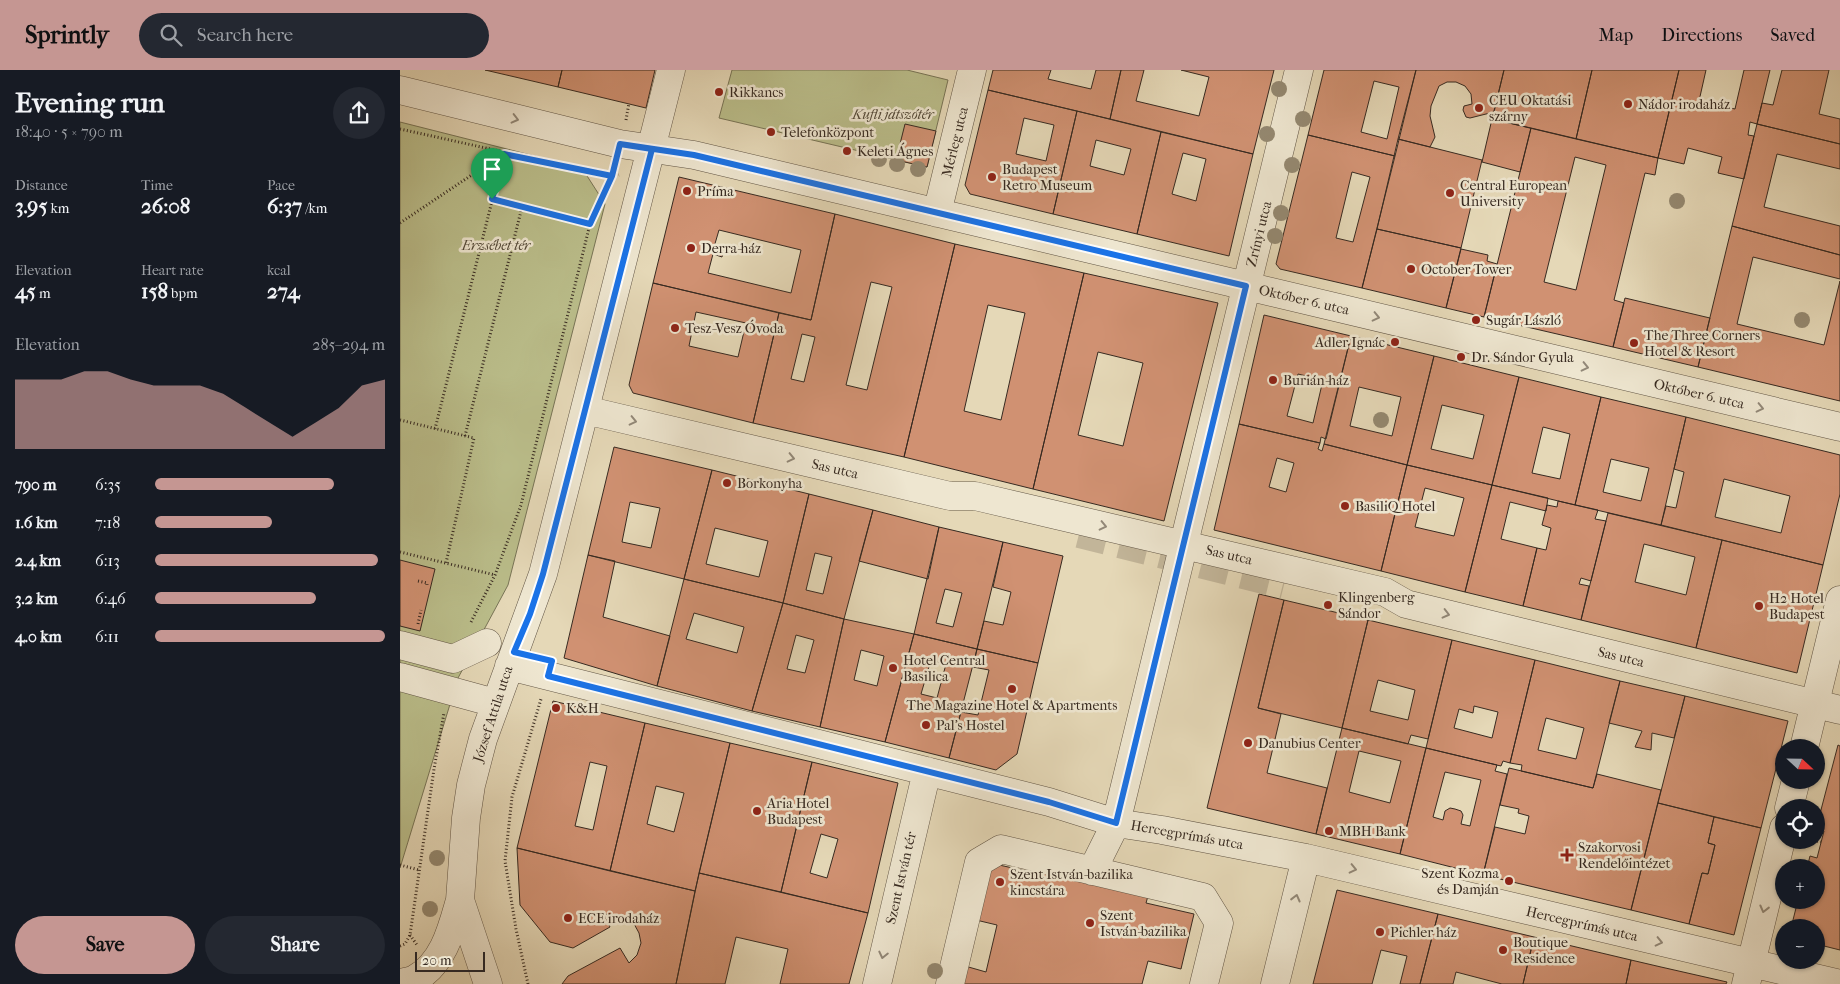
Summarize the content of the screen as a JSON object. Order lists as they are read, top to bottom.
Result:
{
  "streets": {
    "street": [
      "Mérleg utca",
      "Zrínyi utca",
      "Október 6. utca",
      "Sas utca",
      "József Attila utca",
      "Hercegprímás utca",
      "Szent István tér"
    ]
  },
  "crossings": [
    ["Mérleg utca", "Október 6. utca"],
    ["Zrínyi utca", "Október 6. utca"],
    ["Zrínyi utca", "Sas utca"],
    ["Október 6. utca", "József Attila utca"],
    ["Sas utca", "József Attila utca"],
    ["József Attila utca", "Hercegprímás utca"],
    ["Hercegprímás utca", "Szent István tér"]
  ],
  "one_way": ["Október 6. utca", "Sas utca", "Szent István tér"],
  "parks": ["Kufli játszótér", "Erzsébet tér"],
  "places": {
    "other": [
      "Rikkancs",
      "Nádor irodaház",
      "CEU Oktatási szárny",
      "Telefonközpont",
      "Keleti Ágnes",
      "Budapest Retro Museum",
      "Príma",
      "Central European University",
      "Derra-ház",
      "October Tower",
      "Sugár László",
      "Tesz-Vesz Óvoda",
      "Adler Ignác",
      "The Three Corners Hotel & Resort",
      "Dr. Sándor Gyula",
      "Burián-ház",
      "Borkonyha",
      "BasiliQ Hotel",
      "Klingenberg Sándor",
      "H2 Hotel Budapest",
      "Hotel Central Basilica",
      "The Magazine Hotel & Apartments",
      "K&H",
      "Pal's Hostel",
      "Danubius Center",
      "Aria Hotel Budapest",
      "MBH Bank",
      "Szent Kozma és Damján",
      "Szent István-bazilika kincstára",
      "ECE irodaház",
      "Szent István-bazilika",
      "Pichler ház",
      "Boutique Residence"
    ],
    "health": ["Szakorvosi Rendelőintézet"]
  },
  "scale_bar": "20 m",
  "north": "right",
  "page": {
    "header": "Sprintly",
    "search": "Search here",
    "nav": ["Map", "Directions", "Saved"],
    "heading": ["Evening run", "18:40 · 5 × 790 m"],
    "stats": [
      ["Distance", "3.95 km"],
      ["Time", "26:08"],
      ["Pace", "6:37 /km"],
      ["Elevation", "45 m"],
      ["Heart rate", "158 bpm"],
      ["kcal", "274"]
    ],
    "chart": ["Elevation", "285–294 m"],
    "list": [
      {
        "name": "790 m",
        "note": "6:35"
      },
      {
        "name": "1.6 km",
        "note": "7:18"
      },
      {
        "name": "2.4 km",
        "note": "6:13"
      },
      {
        "name": "3.2 km",
        "note": "6:46"
      },
      {
        "name": "4.0 km",
        "note": "6:11"
      }
    ],
    "map_buttons": ["+", "−"],
    "buttons": ["Save", "Share"],
    "scale": "20 m"
  }
}
